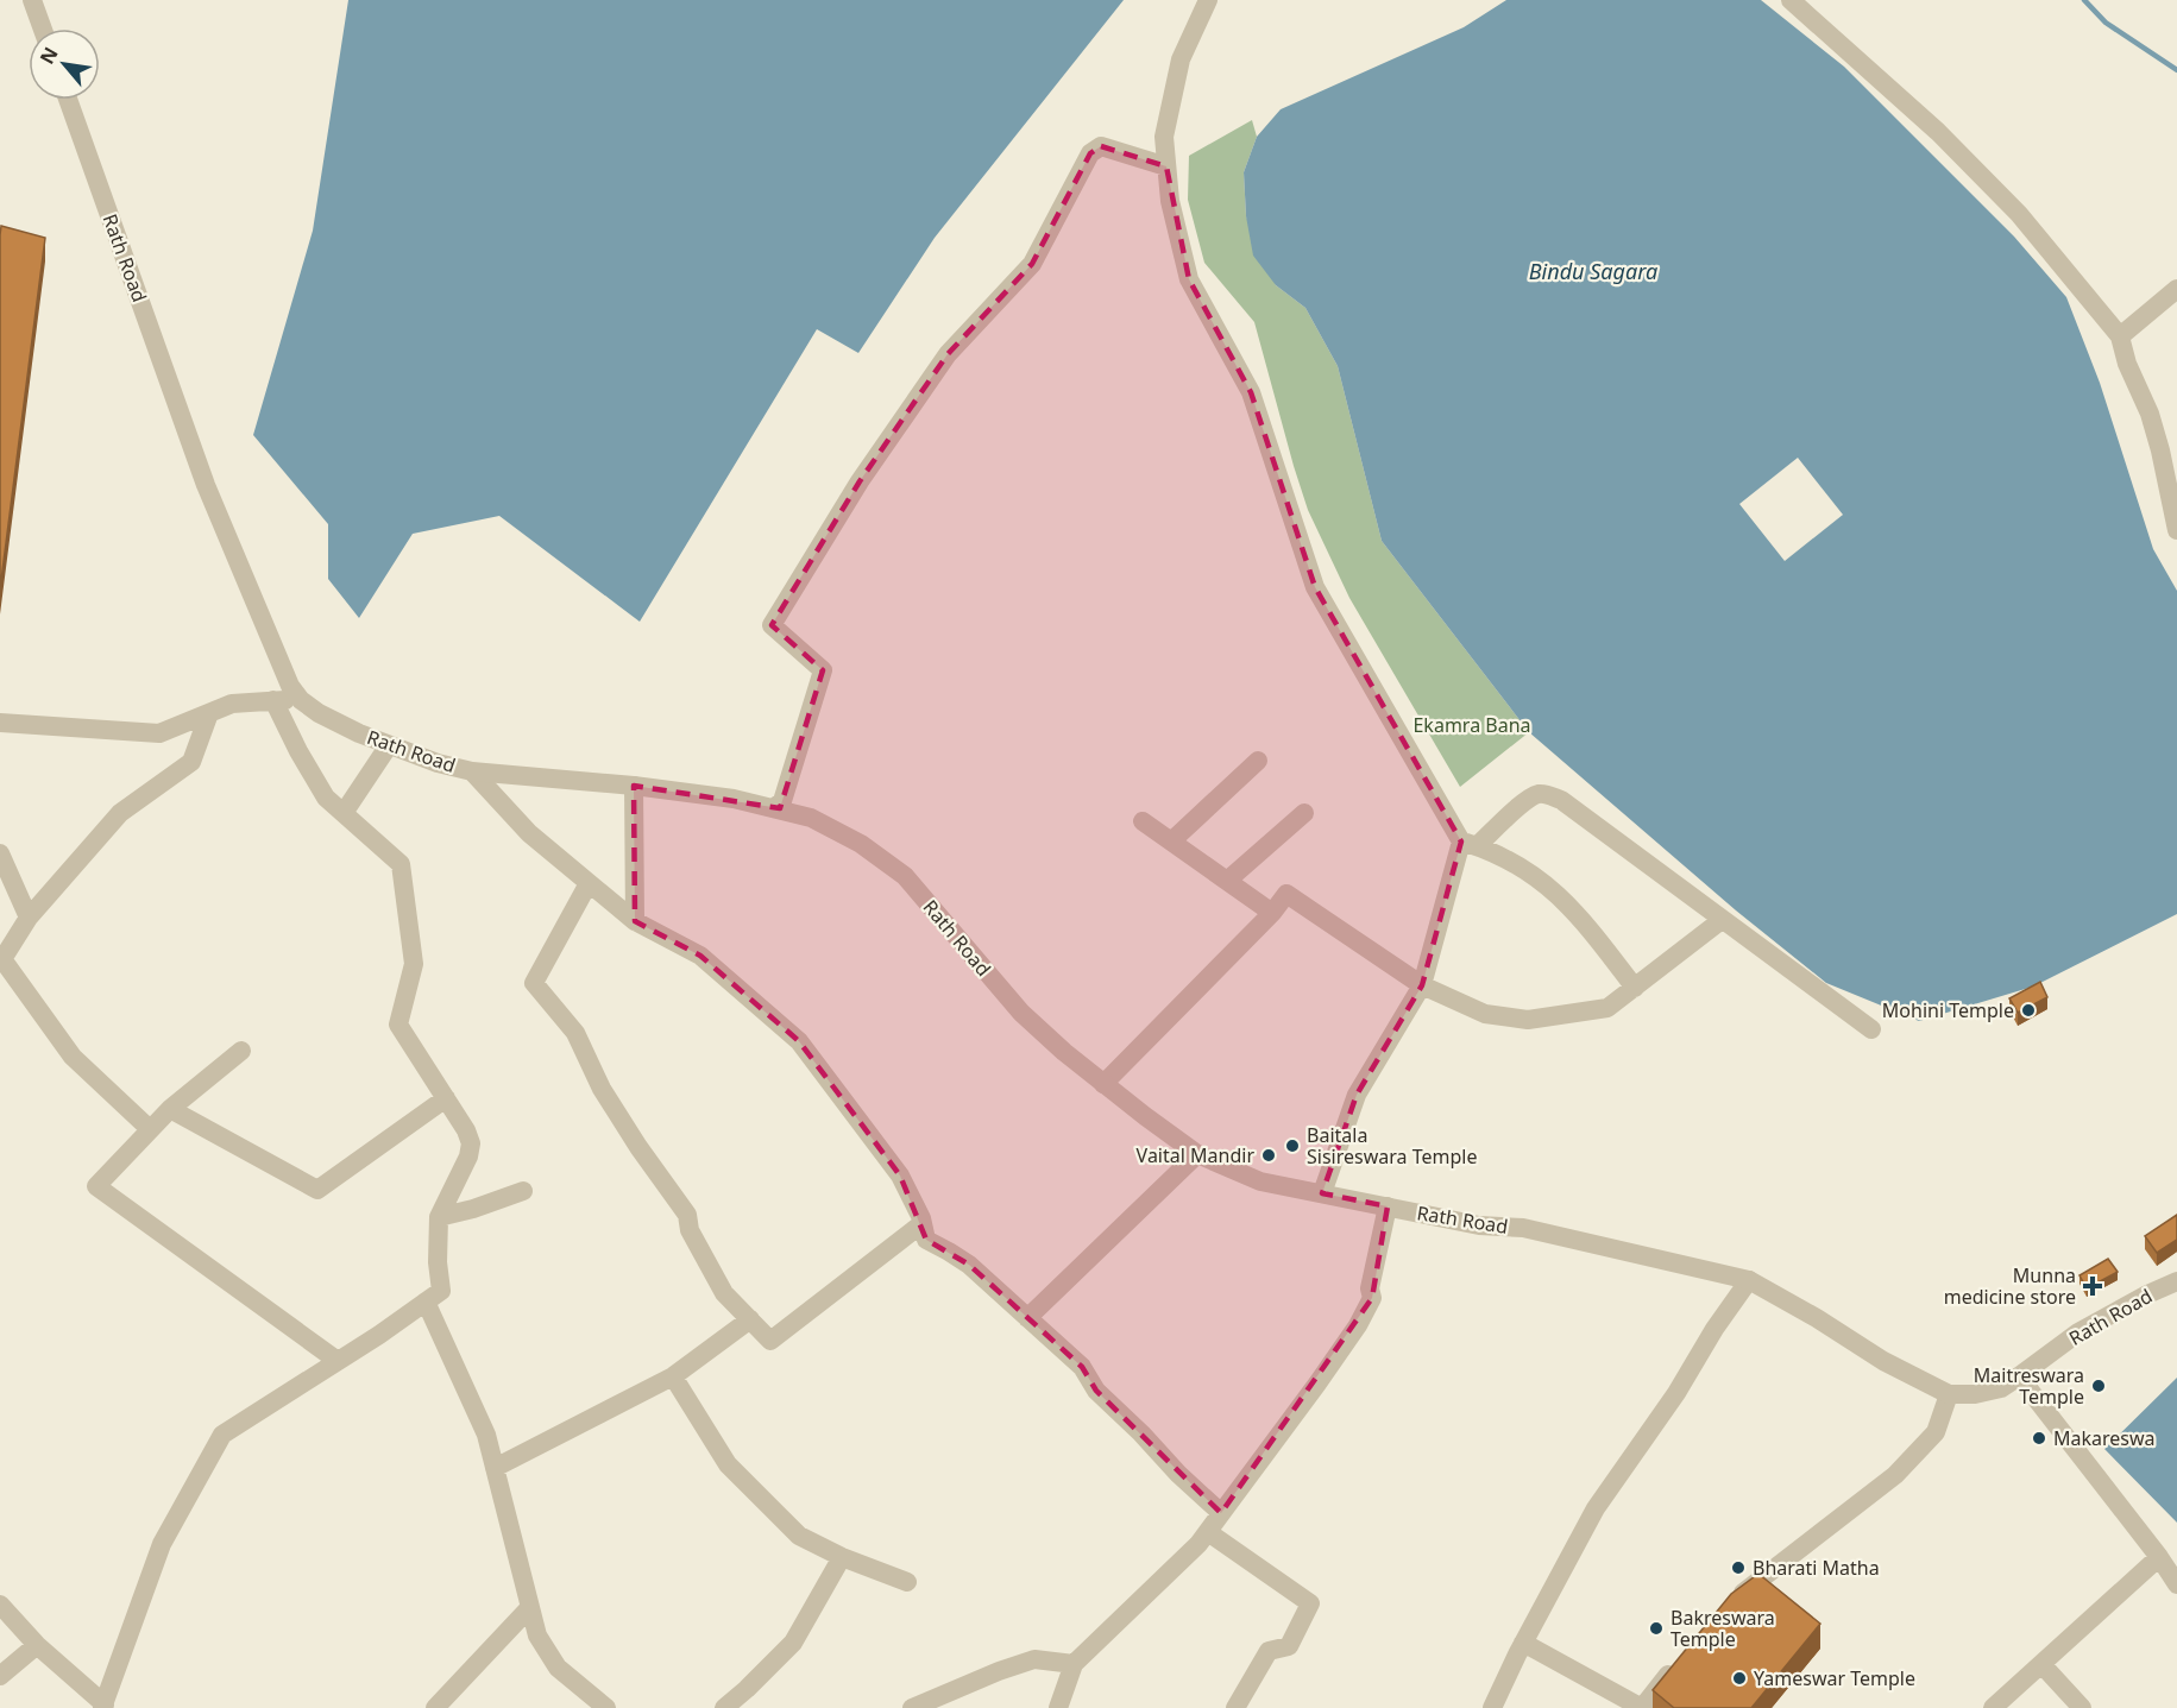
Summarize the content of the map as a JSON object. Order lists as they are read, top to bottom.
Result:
{
  "streets": {
    "street": ["Rath Road"]
  },
  "water": ["Bindu Sagara"],
  "parks": ["Ekamra Bana"],
  "places": {
    "other": [
      "Mohini Temple",
      "Baitala Sisireswara Temple",
      "Vaital Mandir",
      "Maitreswara Temple",
      "Makareswa",
      "Bharati Matha",
      "Bakreswara Temple",
      "Yameswar Temple"
    ],
    "health": ["Munna medicine store"]
  },
  "north": "top left"
}
